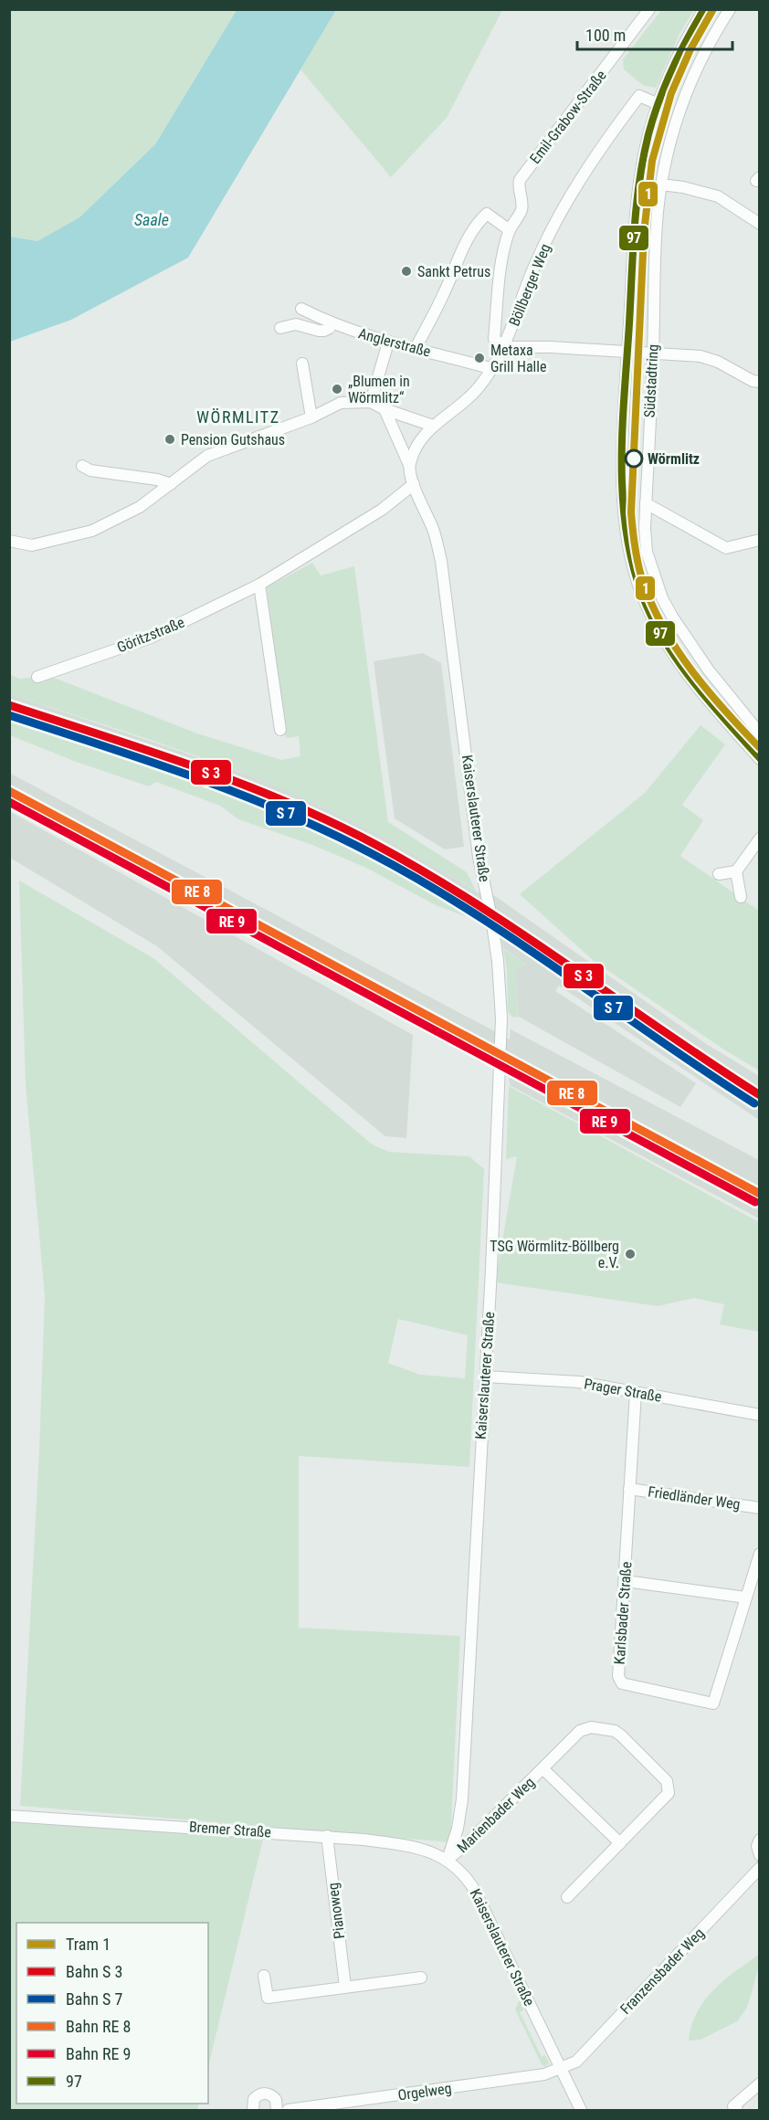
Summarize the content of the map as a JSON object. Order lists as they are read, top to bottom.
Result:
{
  "streets": {
    "street": [
      "Emil-Grabow-Straße",
      "Böllberger Weg",
      "Anglerstraße",
      "Südstadtring",
      "Göritzstraße",
      "Kaiserslauterer Straße",
      "Prager Straße",
      "Friedländer Weg",
      "Karlsbader Straße",
      "Marienbader Weg",
      "Bremer Straße",
      "Pianoweg",
      "Franzensbader Weg",
      "Orgelweg"
    ]
  },
  "crossings": [
    ["Emil-Grabow-Straße", "Böllberger Weg"],
    ["Böllberger Weg", "Anglerstraße"],
    ["Böllberger Weg", "Südstadtring"],
    ["Göritzstraße", "Kaiserslauterer Straße"],
    ["Kaiserslauterer Straße", "Prager Straße"],
    ["Kaiserslauterer Straße", "Marienbader Weg"],
    ["Kaiserslauterer Straße", "Bremer Straße"],
    ["Kaiserslauterer Straße", "Franzensbader Weg"],
    ["Kaiserslauterer Straße", "Orgelweg"],
    ["Prager Straße", "Karlsbader Straße"],
    ["Friedländer Weg", "Karlsbader Straße"],
    ["Marienbader Weg", "Bremer Straße"],
    ["Bremer Straße", "Pianoweg"],
    ["Franzensbader Weg", "Orgelweg"]
  ],
  "districts": ["WÖRMLITZ"],
  "water": ["Saale"],
  "places": [
    "Sankt Petrus",
    "Metaxa Grill Halle",
    "„Blumen in Wörmlitz“",
    "Pension Gutshaus",
    "Wörmlitz",
    "TSG Wörmlitz-Böllberg e.V."
  ],
  "lines": ["tram line 1", "transit line 97"],
  "legend": [
    "Tram 1",
    "Bahn S 3",
    "Bahn S 7",
    "Bahn RE 8",
    "Bahn RE 9",
    "97"
  ],
  "scale_bar": "100 m"
}
